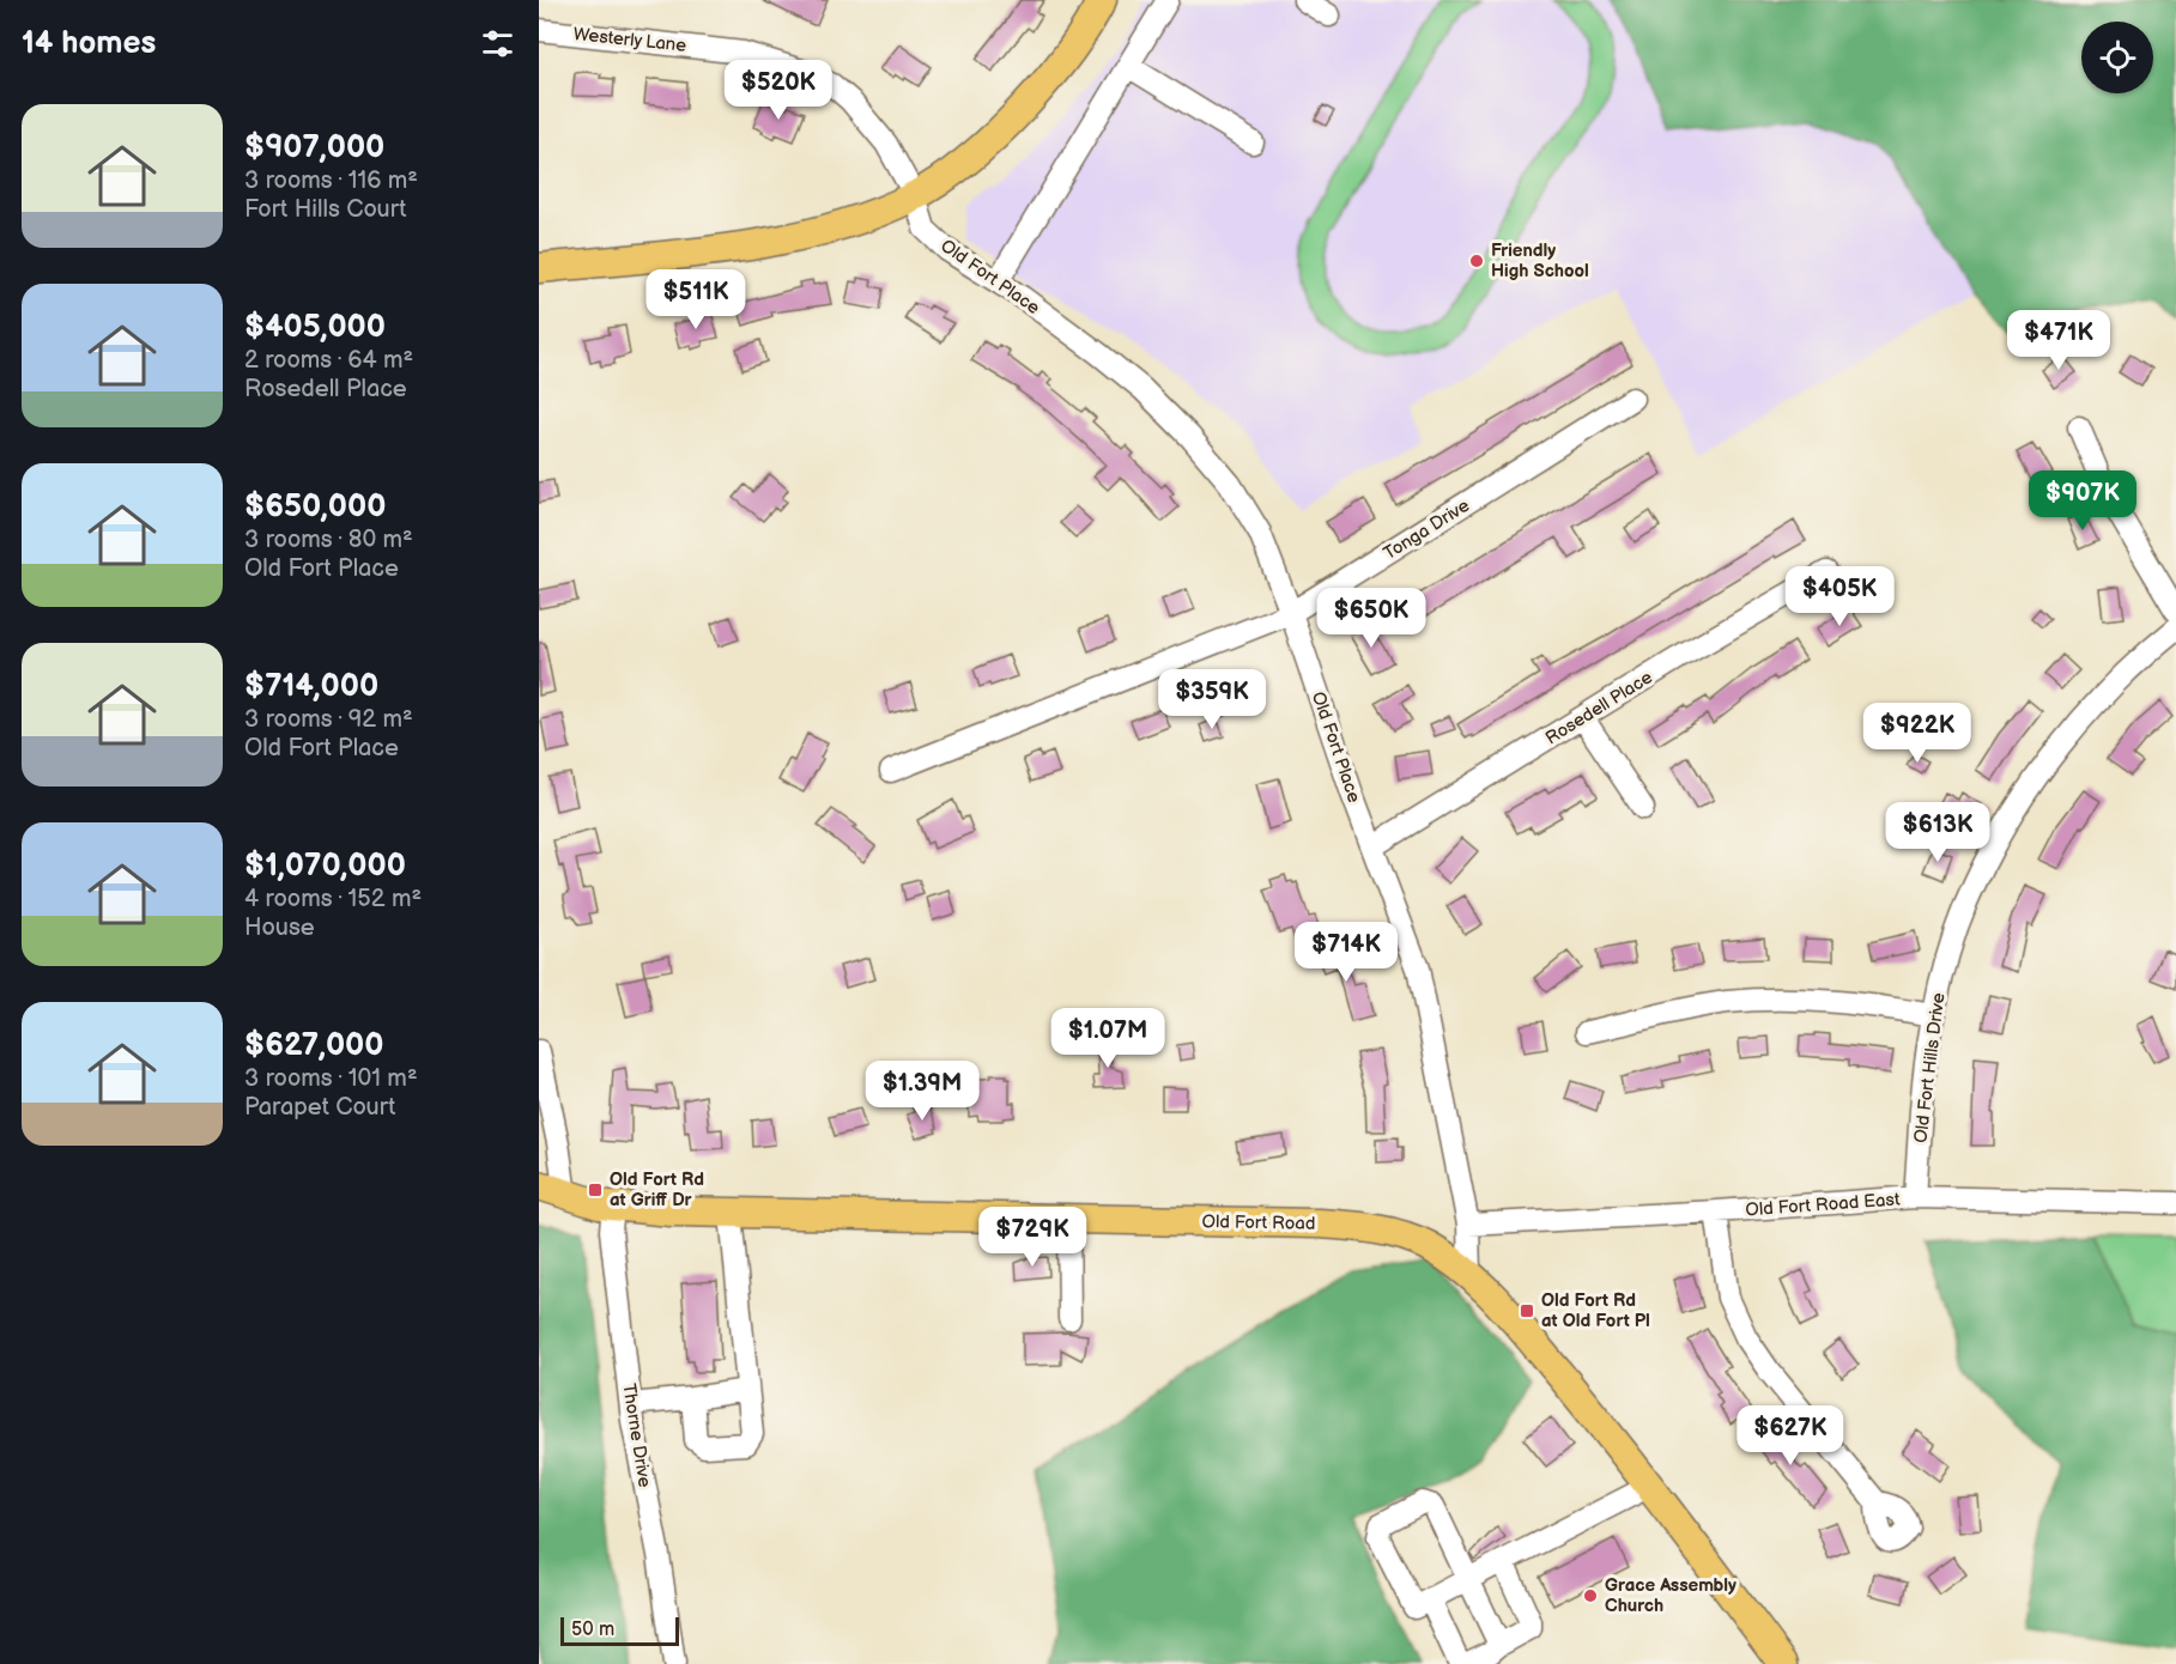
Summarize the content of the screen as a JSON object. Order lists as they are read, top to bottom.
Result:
{
  "streets": {
    "main road": ["Old Fort Road"],
    "street": [
      "Westerly Lane",
      "Old Fort Place",
      "Tonga Drive",
      "Rosedell Place",
      "Old Fort Hills Drive",
      "Old Fort Road East",
      "Thorne Drive"
    ]
  },
  "crossings": [
    ["Westerly Lane", "Old Fort Place"],
    ["Old Fort Place", "Tonga Drive"],
    ["Old Fort Place", "Rosedell Place"],
    ["Old Fort Place", "Old Fort Road East"],
    ["Old Fort Place", "Old Fort Road"],
    ["Old Fort Hills Drive", "Old Fort Road East"],
    ["Old Fort Road", "Thorne Drive"]
  ],
  "places": {
    "other": ["Friendly High School", "Grace Assembly Church"],
    "transit": ["Old Fort Rd at Griff Dr", "Old Fort Rd at Old Fort Pl"]
  },
  "scale_bar": "50 m",
  "page": {
    "heading": "14 homes",
    "price": [
      "$520K",
      "$511K",
      "$471K",
      "$907K",
      "$405K",
      "$650K",
      "$359K",
      "$922K",
      "$613K",
      "$714K",
      "$1.07M",
      "$1.39M",
      "$729K",
      "$627K"
    ],
    "list": [
      {
        "name": "$907,000",
        "note": "3 rooms · 116 m² · Fort Hills Court"
      },
      {
        "name": "$405,000",
        "note": "2 rooms · 64 m² · Rosedell Place"
      },
      {
        "name": "$650,000",
        "note": "3 rooms · 80 m² · Old Fort Place"
      },
      {
        "name": "$714,000",
        "note": "3 rooms · 92 m² · Old Fort Place"
      },
      {
        "name": "$1,070,000",
        "note": "4 rooms · 152 m² · House"
      },
      {
        "name": "$627,000",
        "note": "3 rooms · 101 m² · Parapet Court"
      }
    ],
    "scale": "50 m"
  }
}
